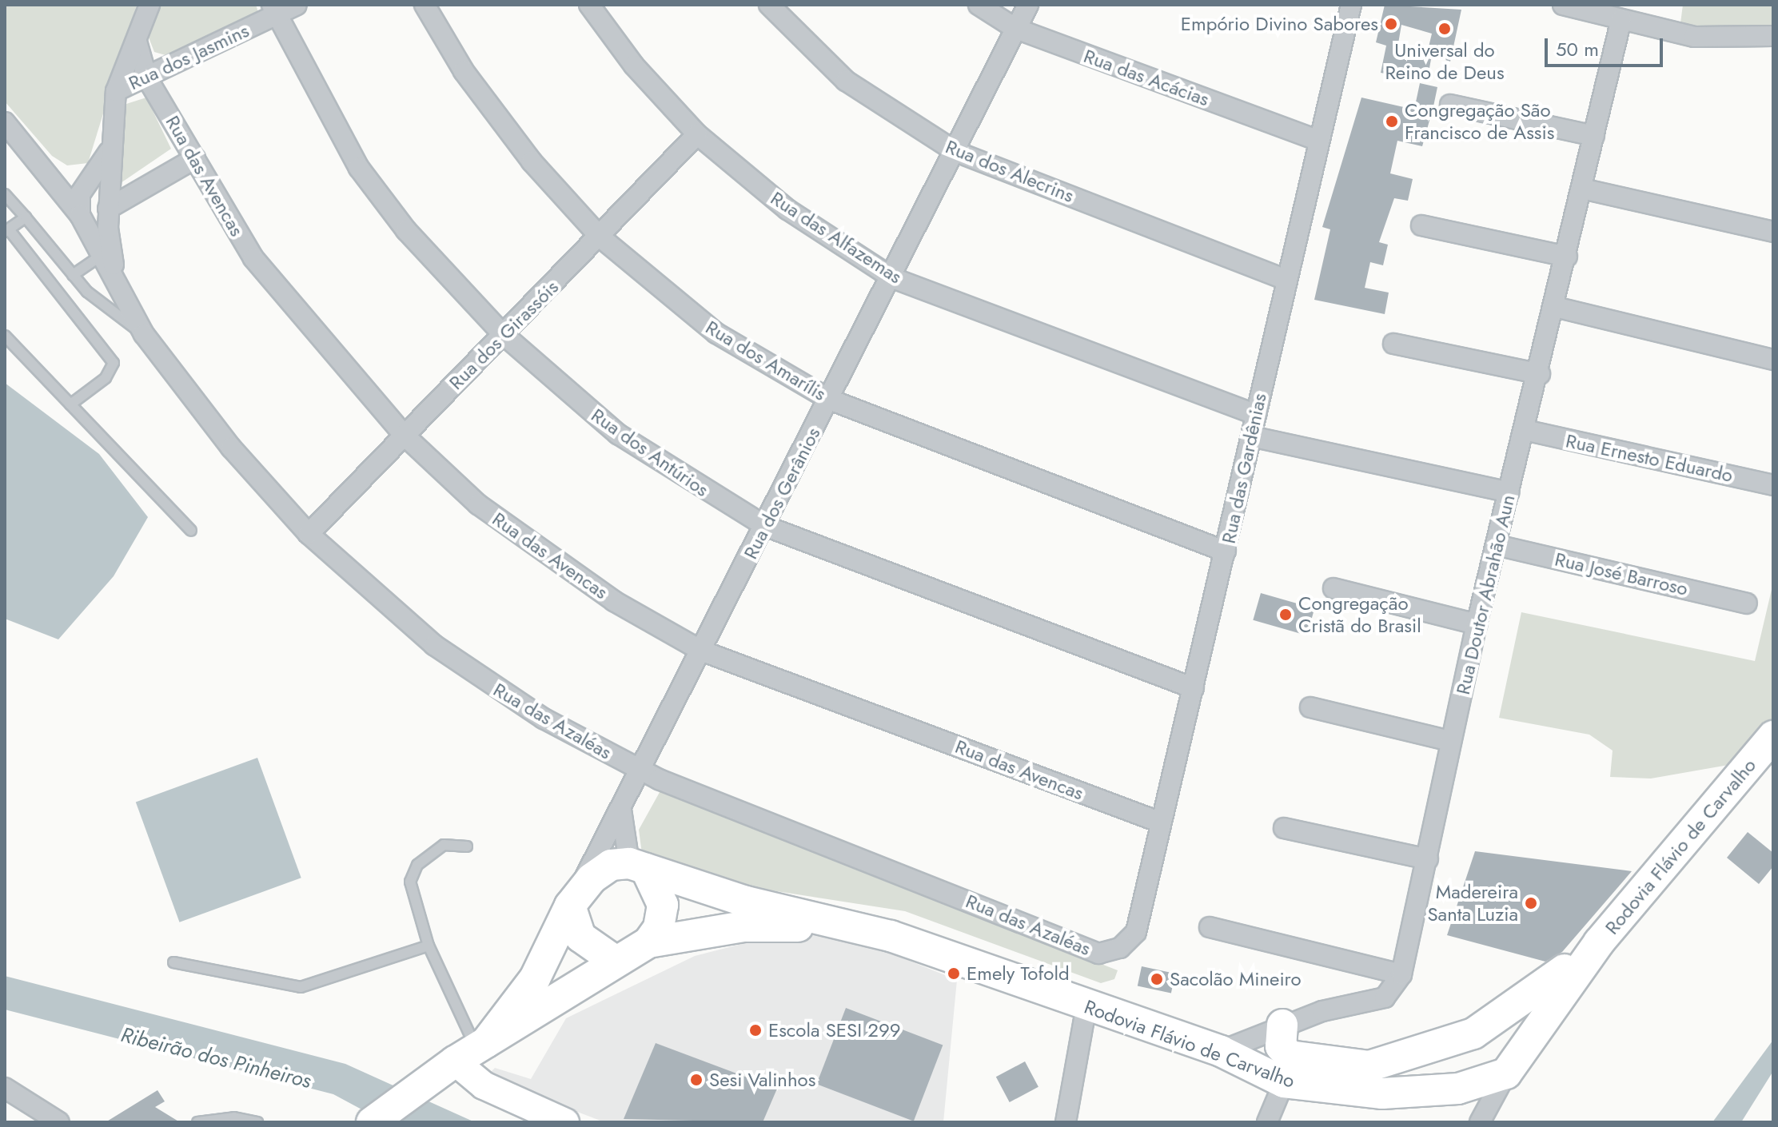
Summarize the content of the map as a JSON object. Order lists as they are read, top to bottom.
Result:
{
  "streets": {
    "main road": ["Rodovia Flávio de Carvalho"],
    "street": [
      "Rua dos Jasmins",
      "Rua das Acácias",
      "Rua dos Alecrins",
      "Rua das Avencas",
      "Rua das Alfazemas",
      "Rua dos Girassóis",
      "Rua dos Amarílis",
      "Rua dos Antúrios",
      "Rua Ernesto Eduardo",
      "Rua das Gardênias",
      "Rua dos Gerânios",
      "Rua José Barroso",
      "Rua Doutor Abrahão Aun",
      "Rua das Azaléas"
    ]
  },
  "crossings": [
    ["Rua dos Jasmins", "Rua das Avencas"],
    ["Rua dos Jasmins", "Rua dos Antúrios"],
    ["Rua dos Jasmins", "Rua das Azaléas"],
    ["Rua das Acácias", "Rua das Gardênias"],
    ["Rua das Acácias", "Rua dos Gerânios"],
    ["Rua dos Alecrins", "Rua das Gardênias"],
    ["Rua dos Alecrins", "Rua dos Gerânios"],
    ["Rua das Avencas", "Rua dos Girassóis"],
    ["Rua das Avencas", "Rua das Gardênias"],
    ["Rua das Avencas", "Rua dos Gerânios"],
    ["Rua das Avencas", "Rua das Azaléas"],
    ["Rua das Alfazemas", "Rua dos Girassóis"],
    ["Rua das Alfazemas", "Rua das Gardênias"],
    ["Rua das Alfazemas", "Rua dos Gerânios"],
    ["Rua dos Girassóis", "Rua dos Amarílis"],
    ["Rua dos Girassóis", "Rua dos Antúrios"],
    ["Rua dos Girassóis", "Rua das Azaléas"],
    ["Rua dos Amarílis", "Rua das Gardênias"],
    ["Rua dos Amarílis", "Rua dos Gerânios"],
    ["Rua dos Antúrios", "Rua das Gardênias"],
    ["Rua dos Antúrios", "Rua dos Gerânios"],
    ["Rua Ernesto Eduardo", "Rua Doutor Abrahão Aun"],
    ["Rua das Gardênias", "Rua das Azaléas"],
    ["Rua dos Gerânios", "Rua das Azaléas"],
    ["Rua dos Gerânios", "Rodovia Flávio de Carvalho"],
    ["Rua José Barroso", "Rua Doutor Abrahão Aun"],
    ["Rua Doutor Abrahão Aun", "Rodovia Flávio de Carvalho"]
  ],
  "water": ["Ribeirão dos Pinheiros"],
  "places": [
    "Empório Divino Sabores",
    "Universal do Reino de Deus",
    "Congregação São Francisco de Assis",
    "Congregação Cristã do Brasil",
    "Madereira Santa Luzia",
    "Emely Tofold",
    "Sacolão Mineiro",
    "Escola SESI 299",
    "Sesi Valinhos"
  ],
  "scale_bar": "50 m"
}
